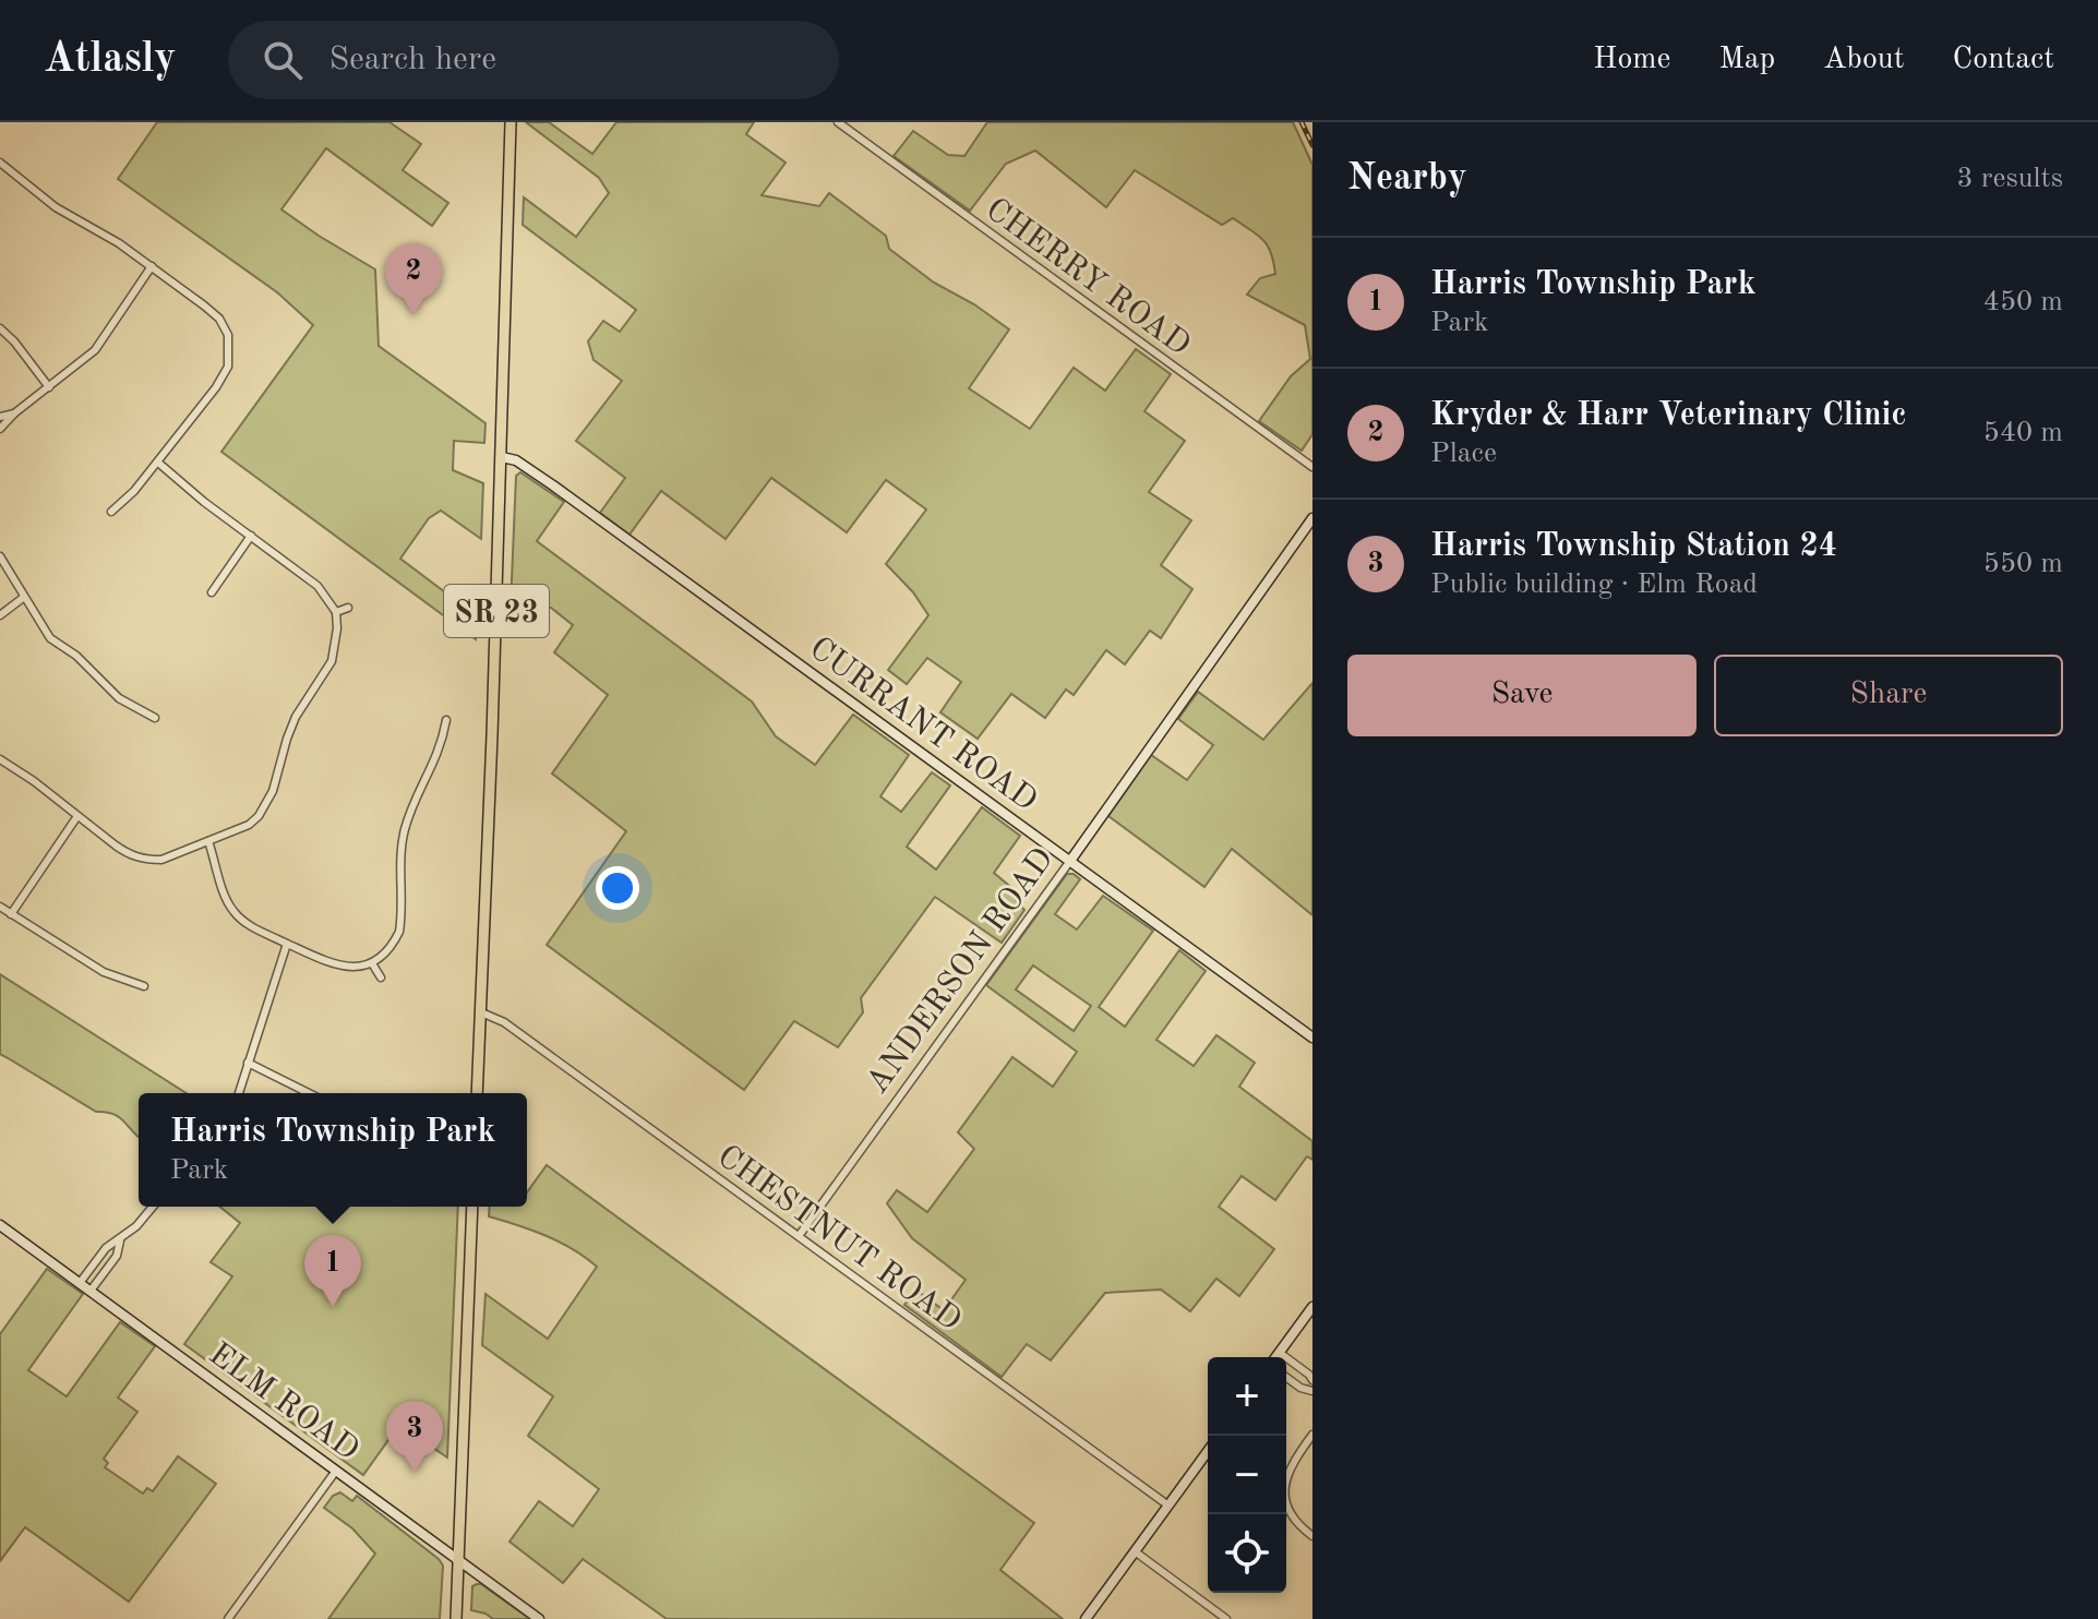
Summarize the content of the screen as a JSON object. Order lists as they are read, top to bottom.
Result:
{
  "streets": {
    "main road": ["SR 23"],
    "street": [
      "CHERRY ROAD",
      "CURRANT ROAD",
      "ANDERSON ROAD",
      "CHESTNUT ROAD",
      "ELM ROAD"
    ]
  },
  "crossings": [
    ["SR 23", "CURRANT ROAD"],
    ["SR 23", "CHESTNUT ROAD"],
    ["CURRANT ROAD", "ANDERSON ROAD"],
    ["ANDERSON ROAD", "CHESTNUT ROAD"]
  ],
  "page": {
    "header": "Atlasly",
    "search": "Search here",
    "nav": [
      "Home",
      "Map",
      "About",
      "Contact"
    ],
    "heading": ["Nearby", "3 results"],
    "list": [
      {
        "mark": "1",
        "name": "Harris Township Park",
        "note": "Park",
        "value": "450 m"
      },
      {
        "mark": "2",
        "name": "Kryder & Harr Veterinary Clinic",
        "note": "Place",
        "value": "540 m"
      },
      {
        "mark": "3",
        "name": "Harris Township Station 24",
        "note": "Public building · Elm Road",
        "value": "550 m"
      }
    ],
    "pins": ["2", "1", "3"],
    "buttons": ["Save", "Share"],
    "popup": ["Harris Township Park", "Park"],
    "map_buttons": ["+", "−"]
  }
}
